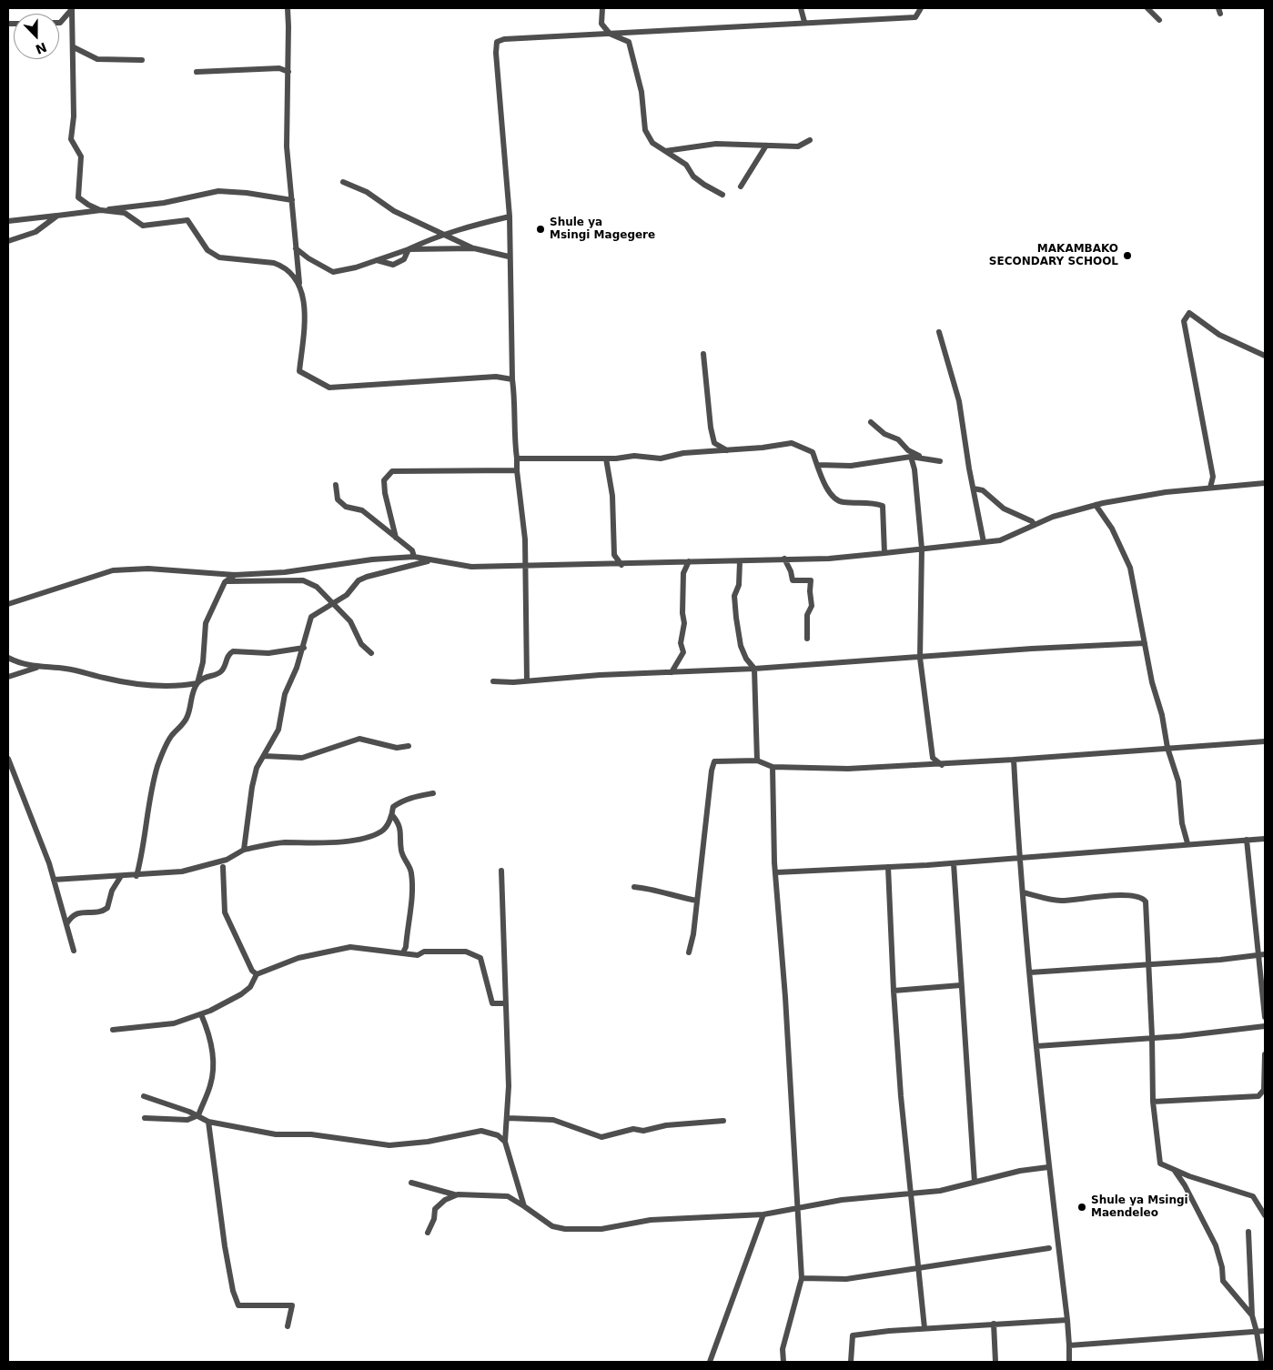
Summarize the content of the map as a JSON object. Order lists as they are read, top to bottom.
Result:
{
  "places": ["Shule ya Msingi Magegere", "MAKAMBAKO SECONDARY SCHOOL", "Shule ya Msingi Maendeleo"],
  "north": "bottom"
}
